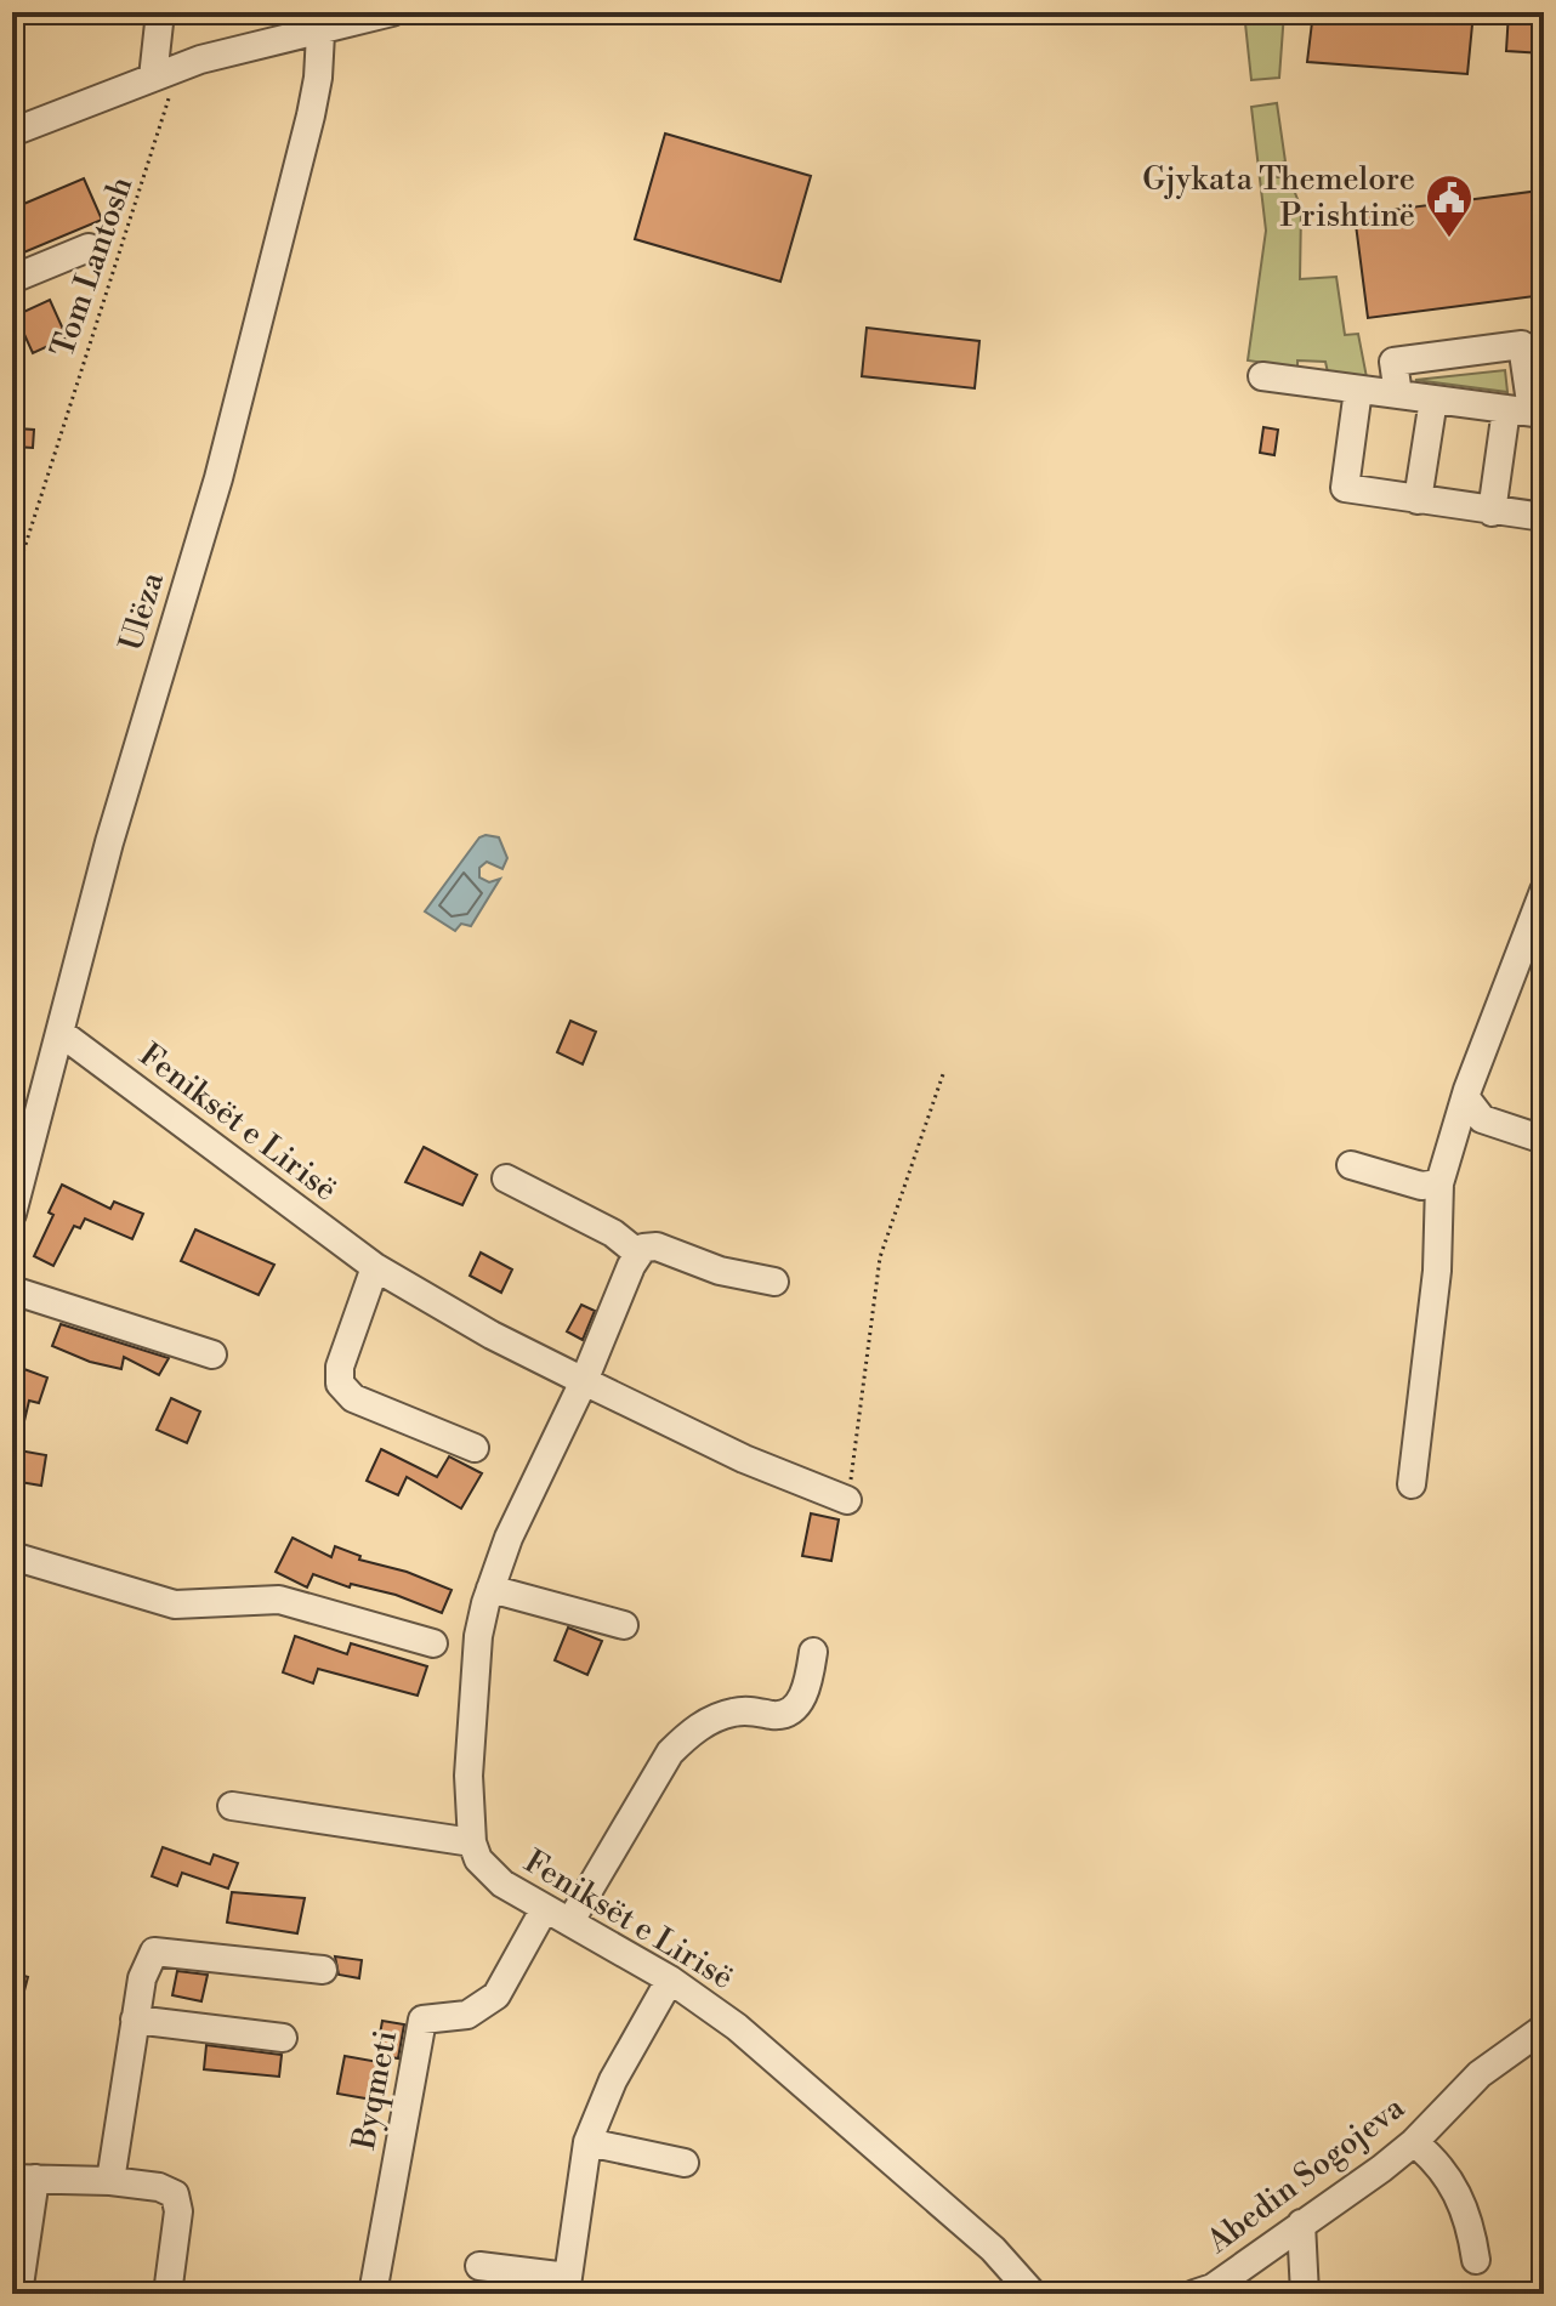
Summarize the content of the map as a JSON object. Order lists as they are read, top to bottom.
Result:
{
  "streets": {
    "street": [
      "Ulëza",
      "Feniksët e Lirisë",
      "Byqmeti",
      "Abedin Sogojeva"
    ],
    "path": ["Tom Lantosh"]
  },
  "crossings": [
    ["Ulëza", "Feniksët e Lirisë"],
    ["Feniksët e Lirisë", "Byqmeti"]
  ],
  "places": {
    "public building": ["Gjykata Themelore Prishtinë"]
  }
}
